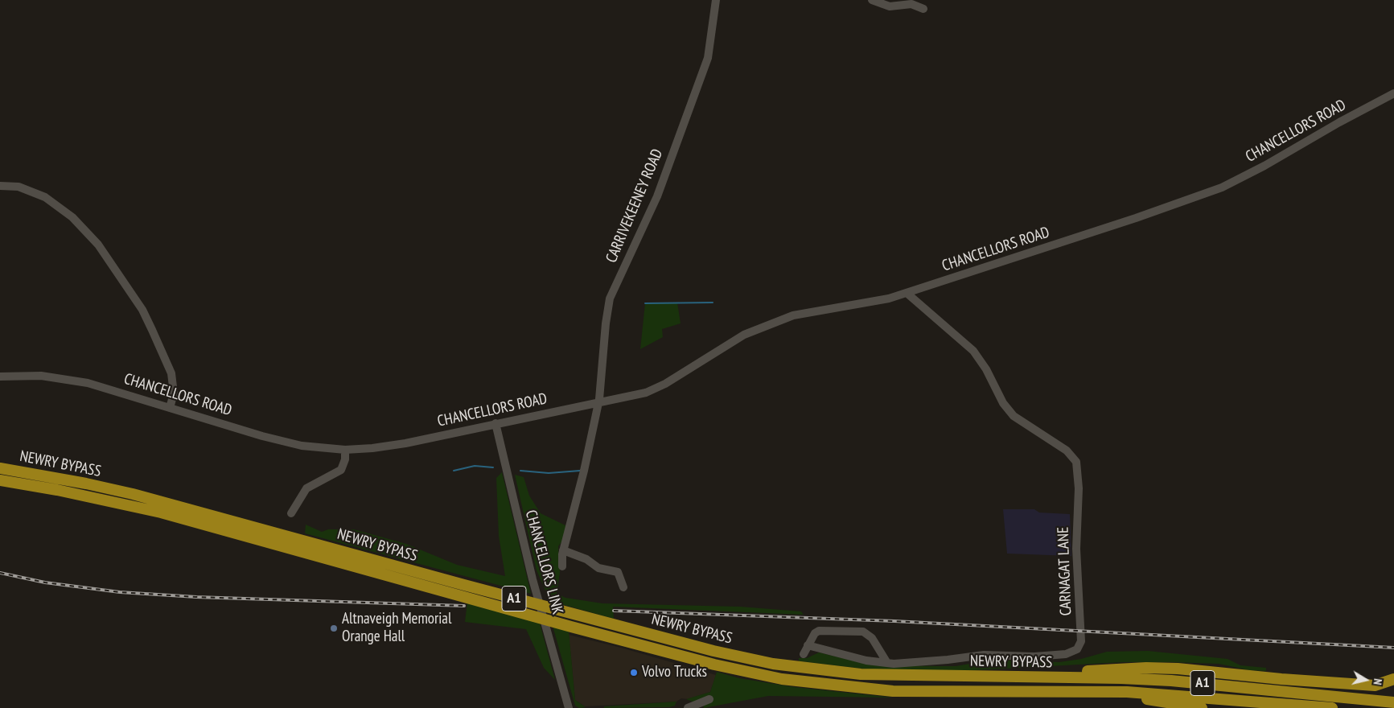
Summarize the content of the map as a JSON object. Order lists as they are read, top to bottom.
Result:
{
  "streets": {
    "highway": ["NEWRY BYPASS", "A1"],
    "street": [
      "CHANCELLORS ROAD",
      "CARRIVEKEENEY ROAD",
      "CHANCELLORS LINK",
      "CARNAGAT LANE"
    ]
  },
  "crossings": [
    ["CHANCELLORS ROAD", "CARRIVEKEENEY ROAD"],
    ["CHANCELLORS ROAD", "CHANCELLORS LINK"],
    ["CHANCELLORS ROAD", "CARNAGAT LANE"]
  ],
  "places": ["Altnaveigh Memorial Orange Hall", "Volvo Trucks"],
  "north": "right"
}
